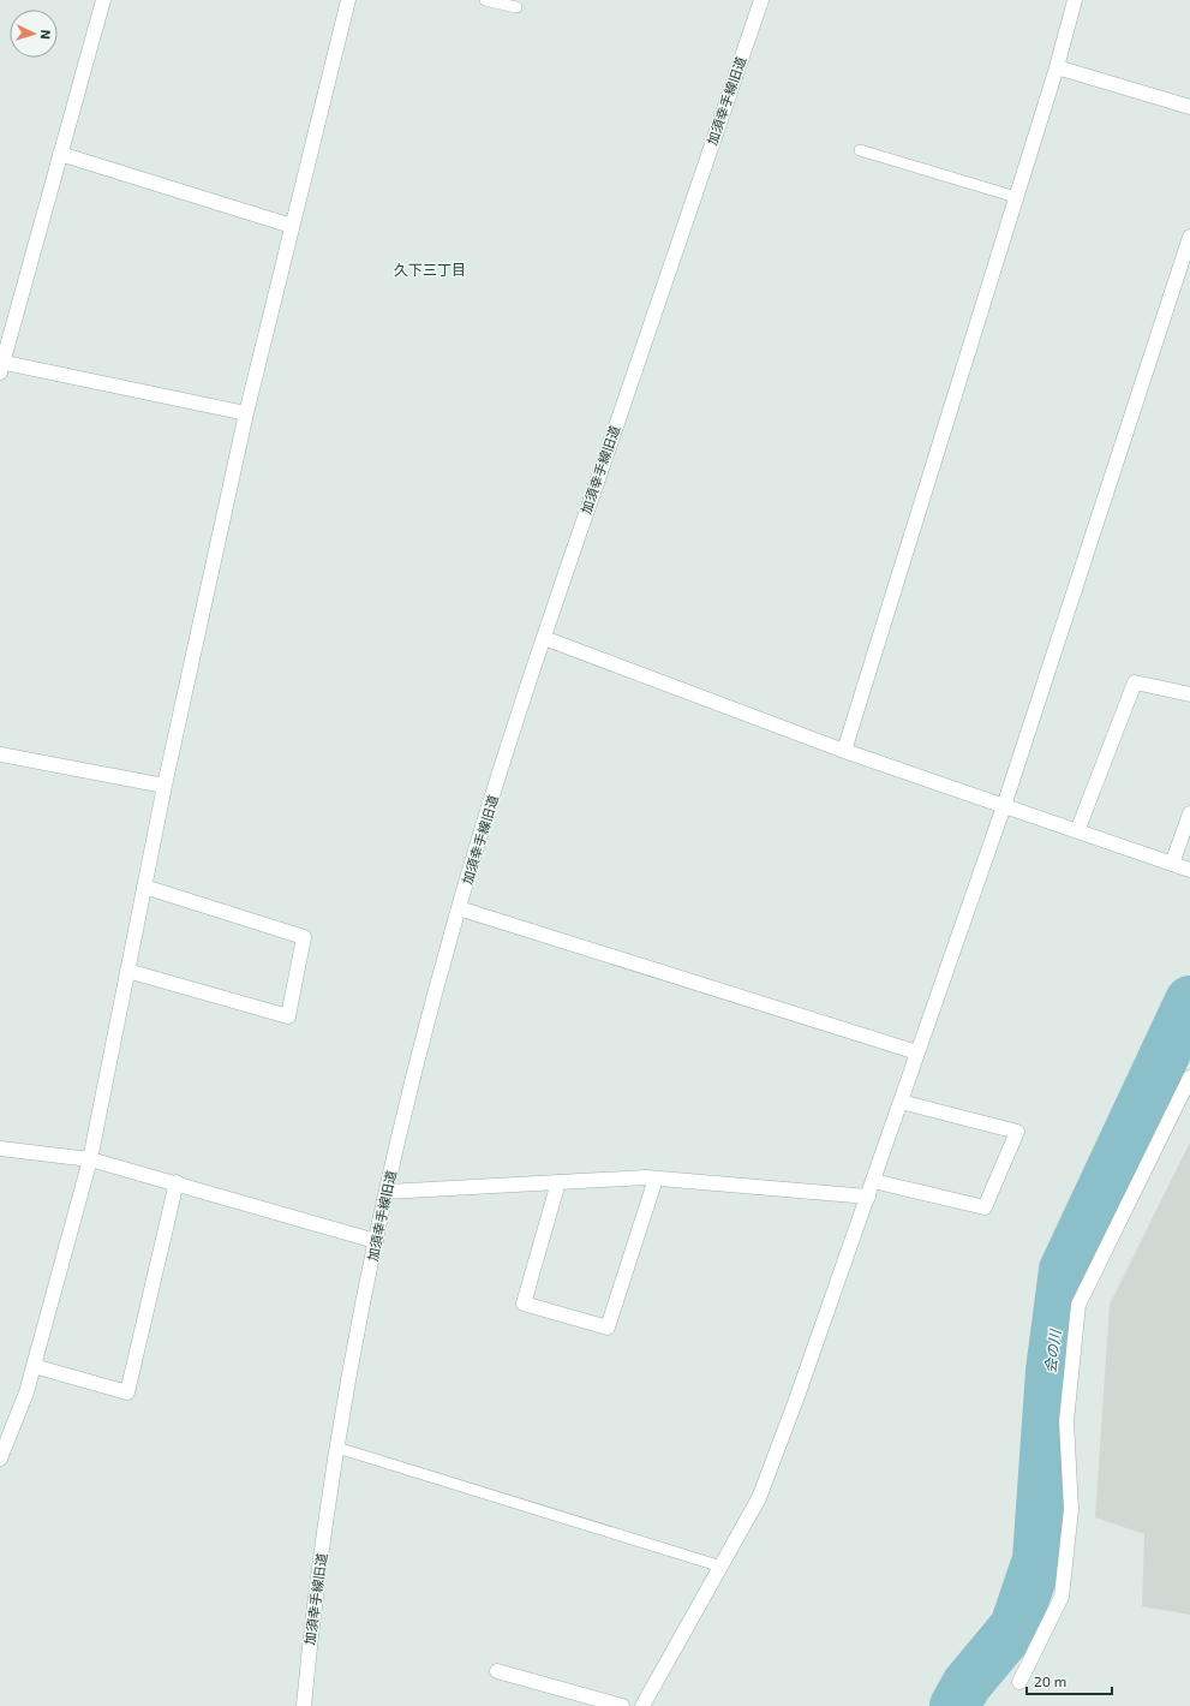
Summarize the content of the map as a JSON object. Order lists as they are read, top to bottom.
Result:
{
  "streets": {
    "street": ["加須幸手線旧道"]
  },
  "districts": ["久下三丁目"],
  "water": ["会の川"],
  "scale_bar": "20 m",
  "north": "right"
}
